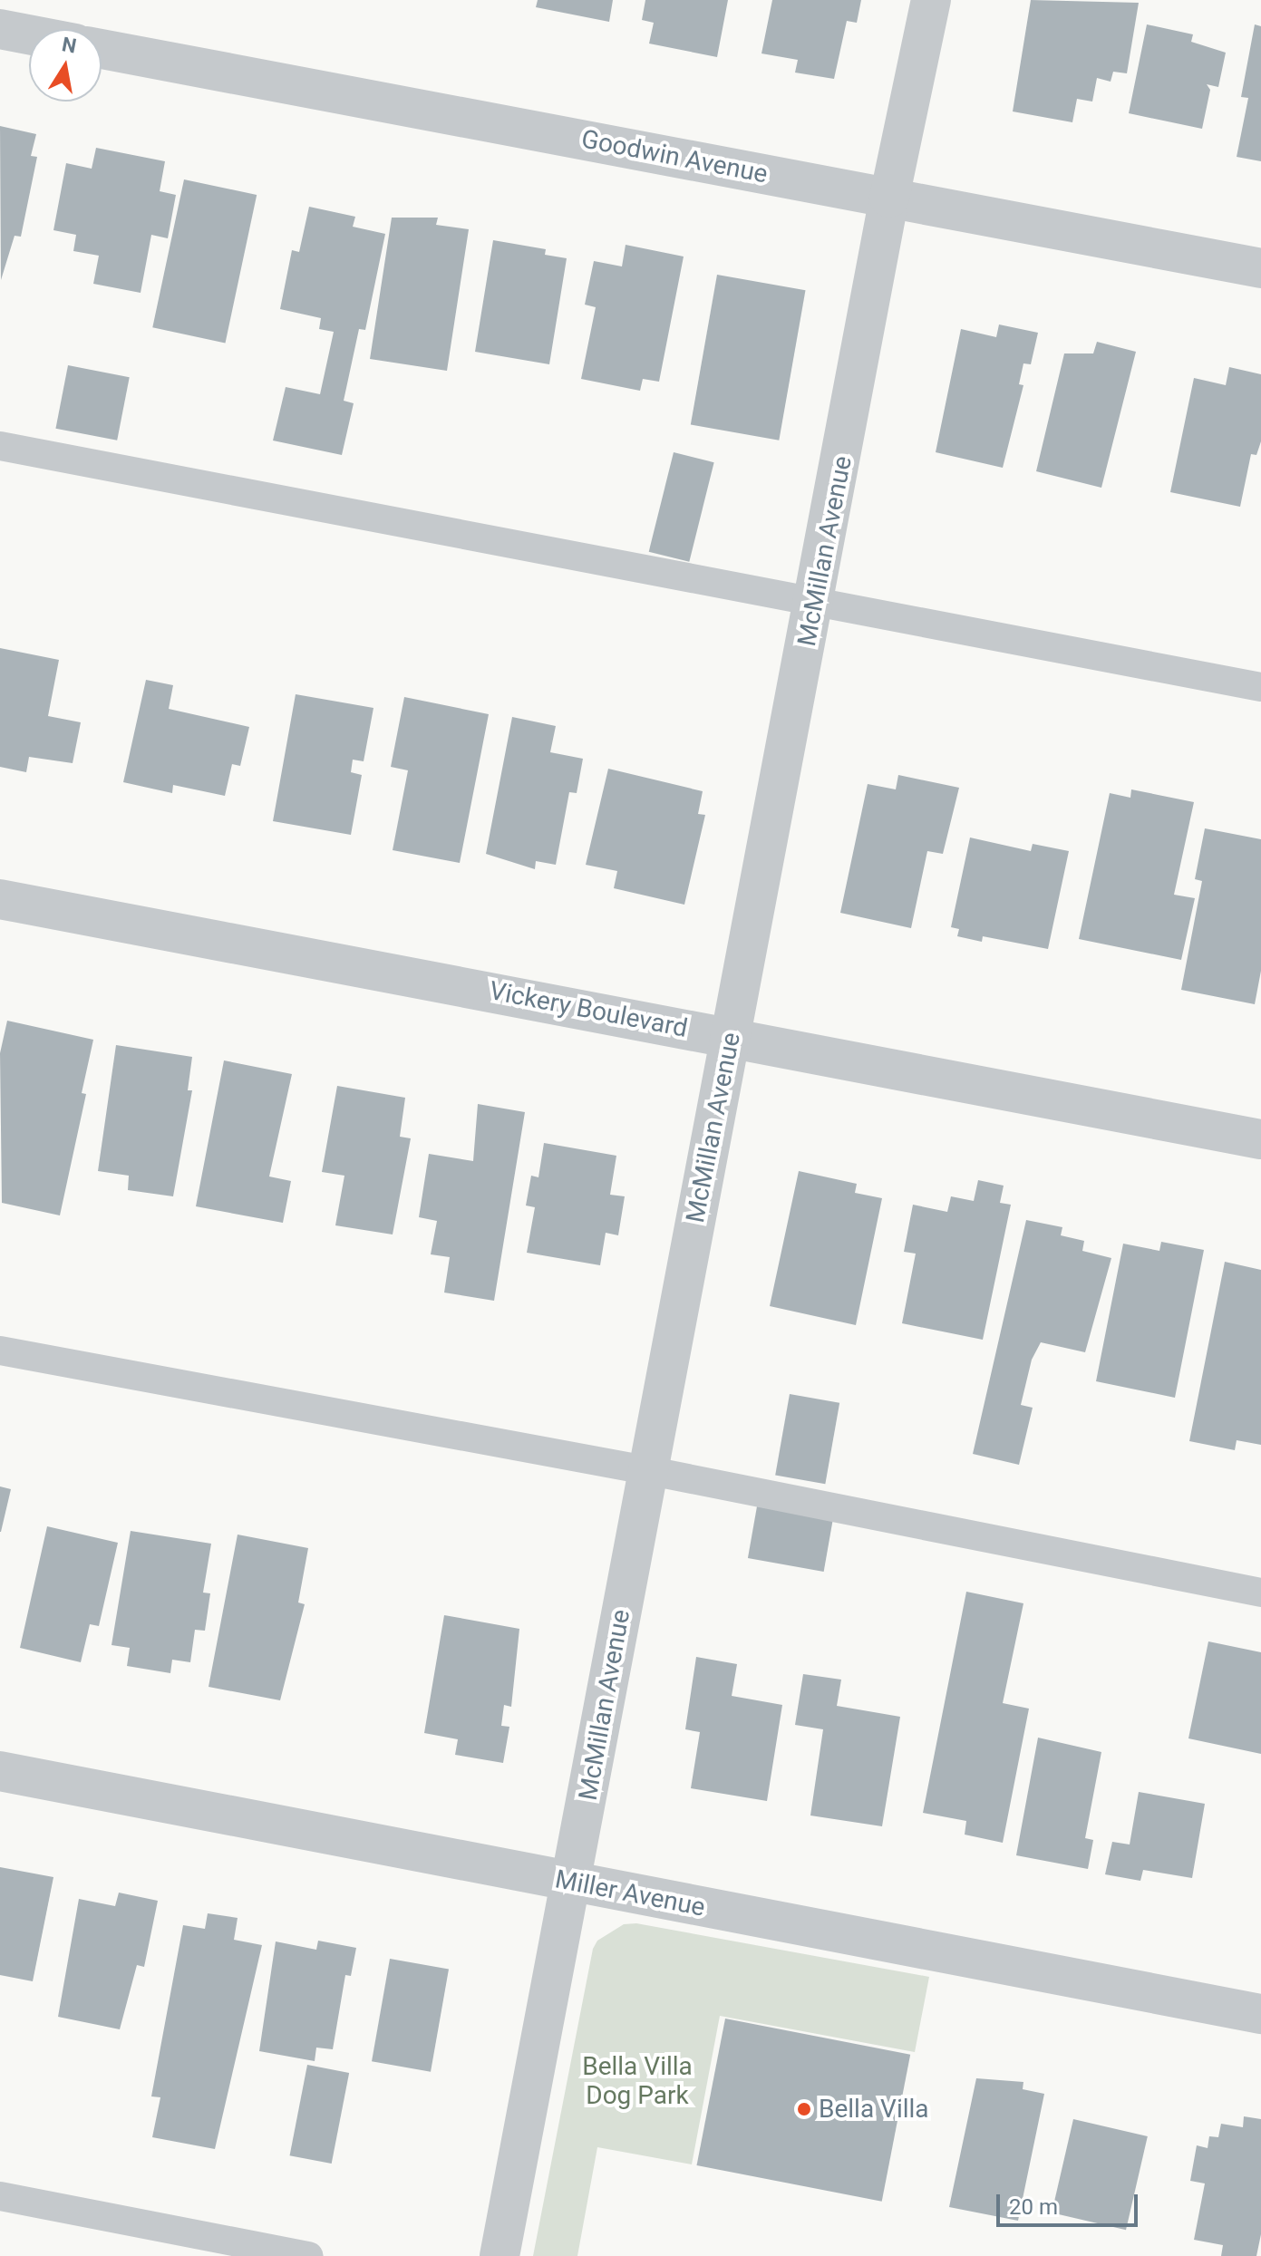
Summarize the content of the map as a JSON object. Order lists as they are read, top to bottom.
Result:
{
  "streets": {
    "street": [
      "Goodwin Avenue",
      "McMillan Avenue",
      "Vickery Boulevard",
      "Miller Avenue"
    ]
  },
  "crossings": [
    ["Goodwin Avenue", "McMillan Avenue"],
    ["McMillan Avenue", "Vickery Boulevard"],
    ["McMillan Avenue", "Miller Avenue"]
  ],
  "parks": ["Bella Villa Dog Park"],
  "places": ["Bella Villa"],
  "scale_bar": "20 m",
  "north": "top"
}
